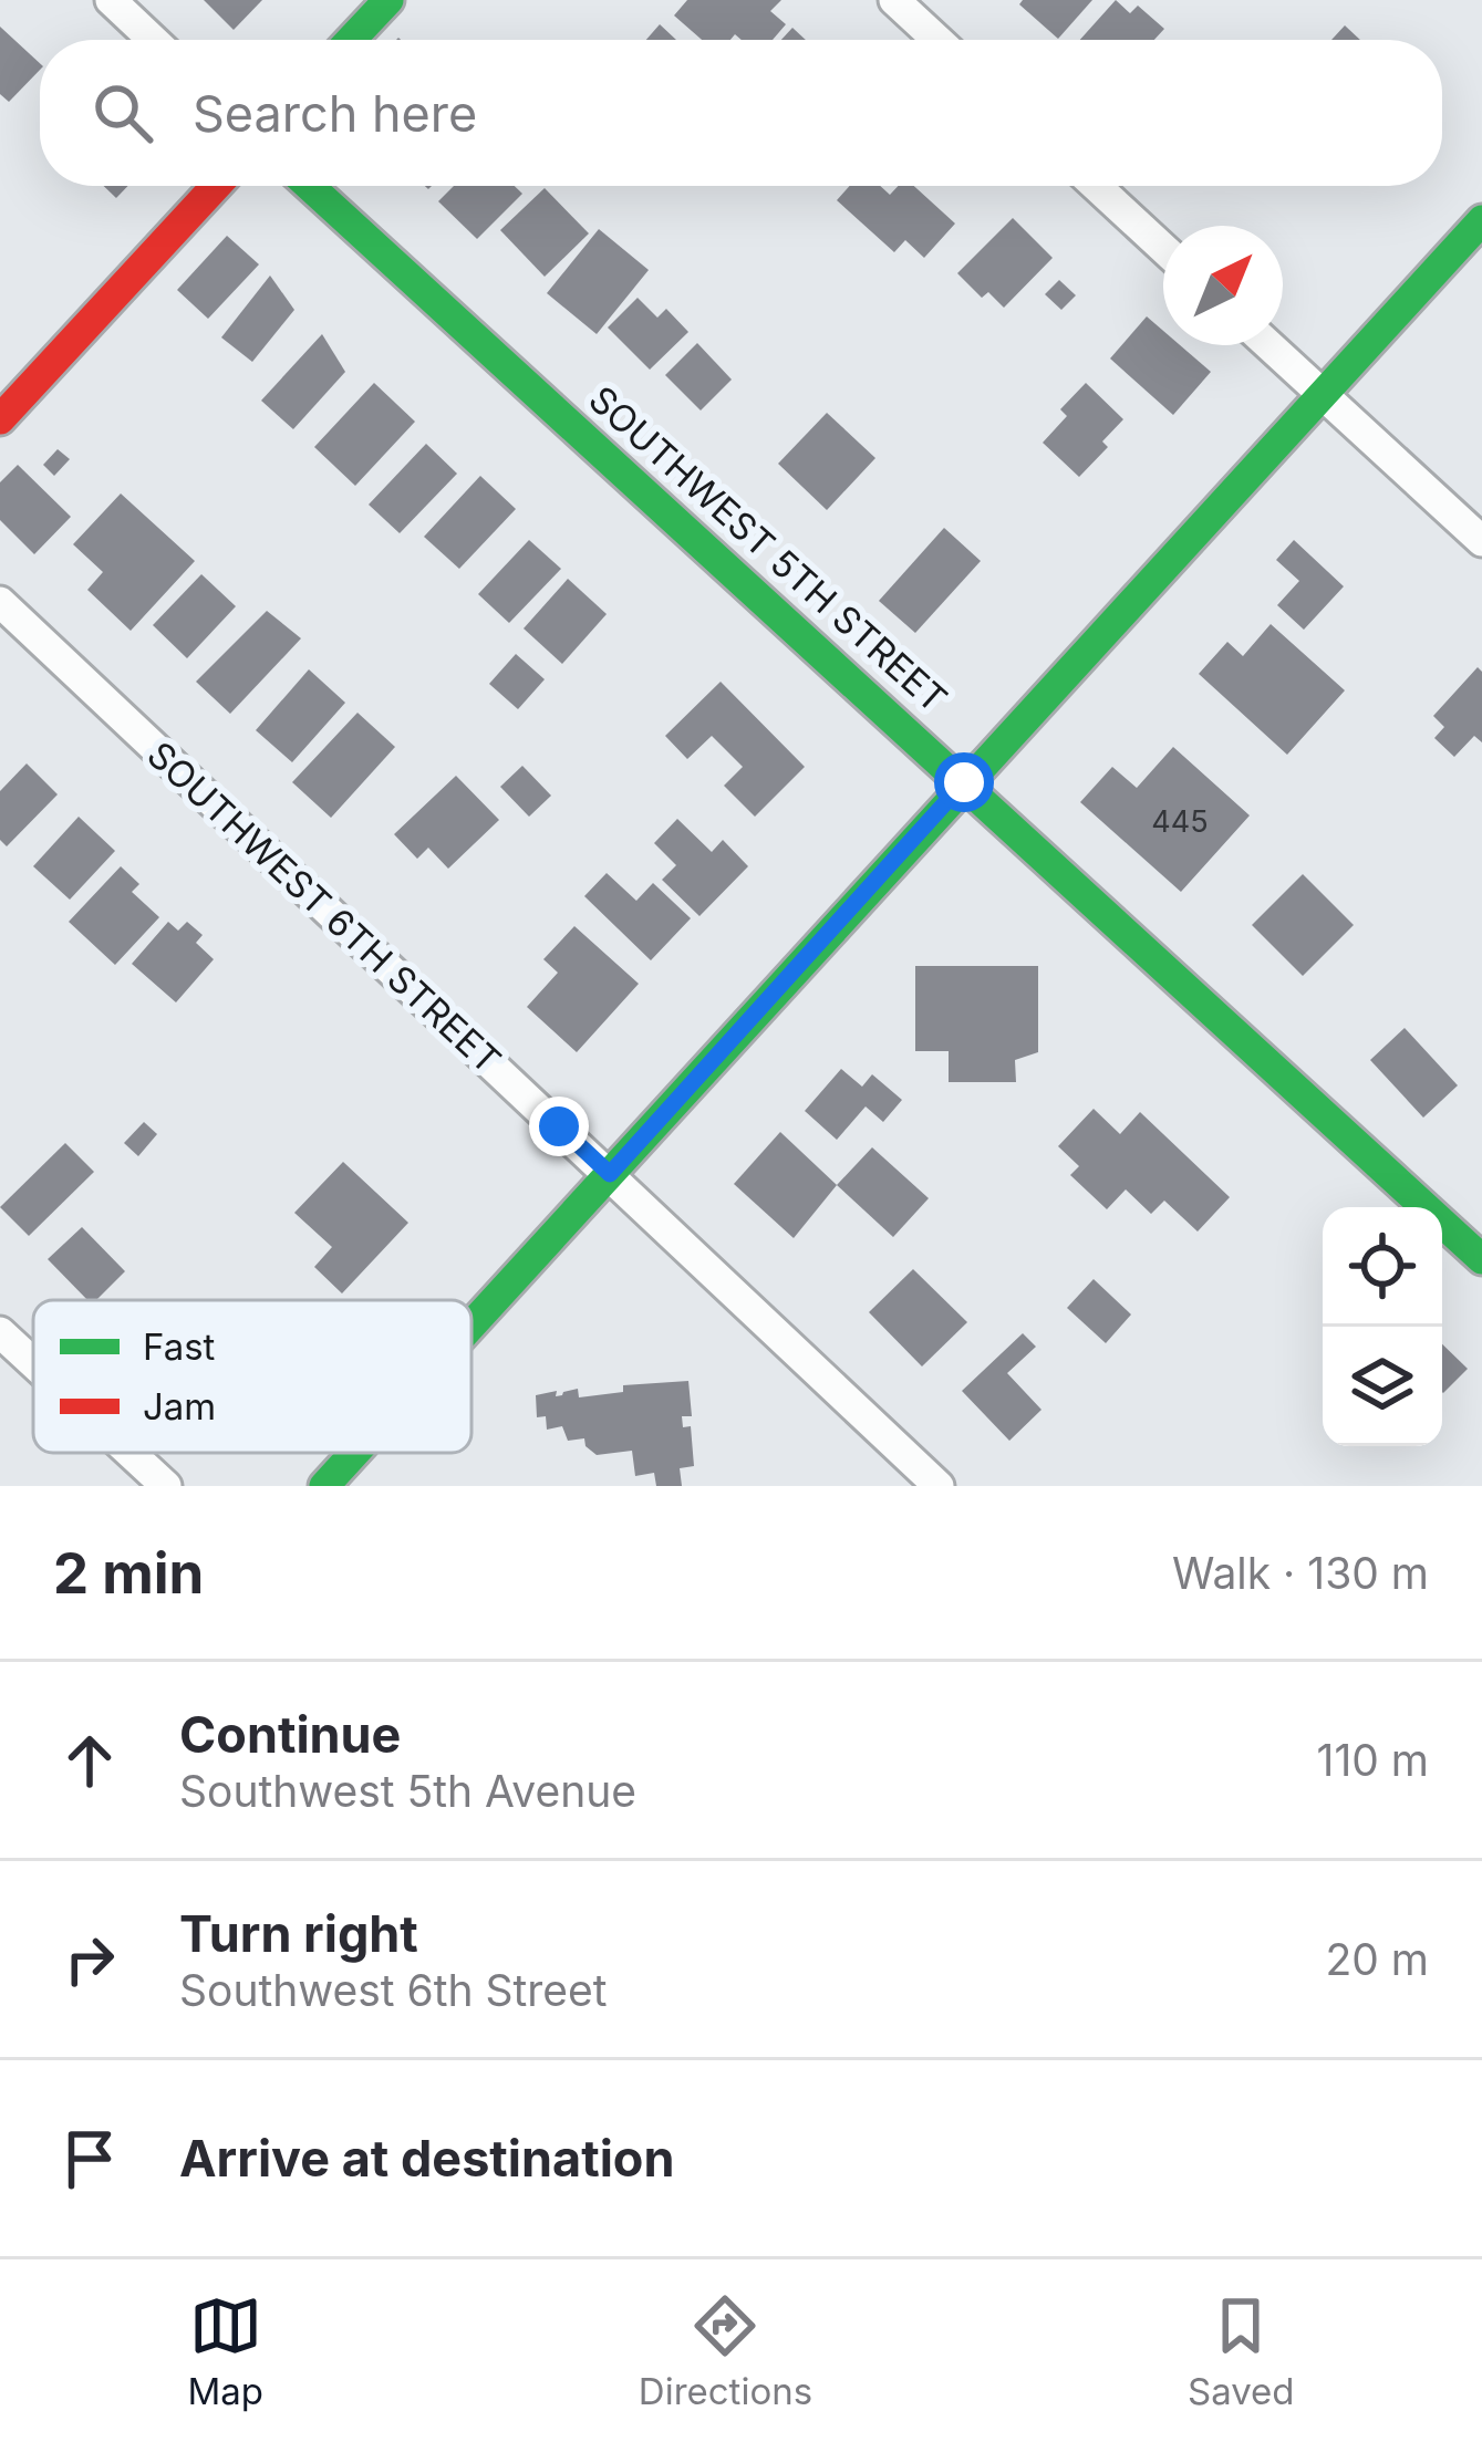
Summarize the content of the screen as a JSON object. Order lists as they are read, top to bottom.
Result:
{
  "streets": {
    "street": ["SOUTHWEST 5TH STREET", "SOUTHWEST 6TH STREET"]
  },
  "house_numbers": ["445"],
  "legend": ["Fast", "Jam"],
  "north": "top right",
  "page": {
    "search": "Search here",
    "heading": ["2 min", "Walk · 130 m"],
    "list": [
      ["Continue", "Southwest 5th Avenue", "110 m"],
      ["Turn right", "Southwest 6th Street", "20 m"],
      "Arrive at destination"
    ],
    "nav": ["Map", "Directions", "Saved"]
  }
}
